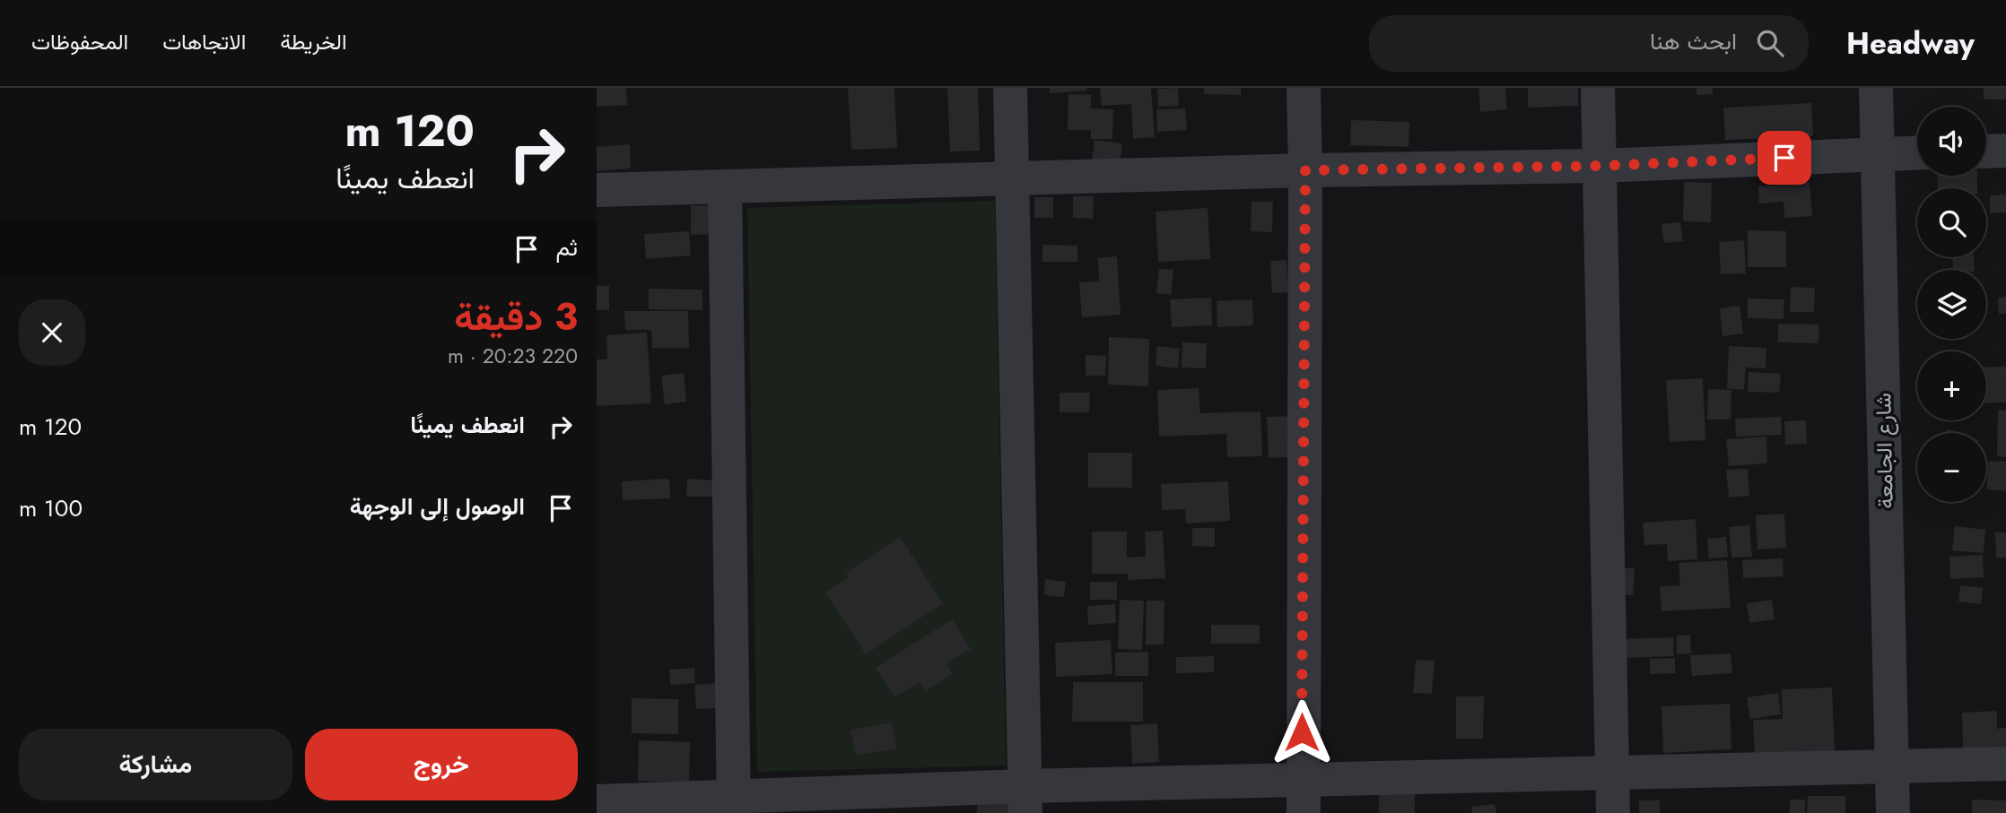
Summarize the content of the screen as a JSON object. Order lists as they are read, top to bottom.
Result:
{
  "streets": {
    "street": ["شارع الجامعة"]
  },
  "page": {
    "header": "Headway",
    "search": "ابحث هنا",
    "nav": ["الخريطة", "الاتجاهات", "المحفوظات"],
    "turn": ["120 m", "انعطف يمينًا"],
    "map_buttons": ["+", "−"],
    "then": "ثم",
    "heading": ["3 دقيقة", "220 m · 20:23"],
    "list": [
      {
        "name": "انعطف يمينًا",
        "value": "120 m"
      },
      {
        "name": "الوصول إلى الوجهة",
        "value": "100 m"
      }
    ],
    "buttons": ["خروج", "مشاركة"]
  }
}
